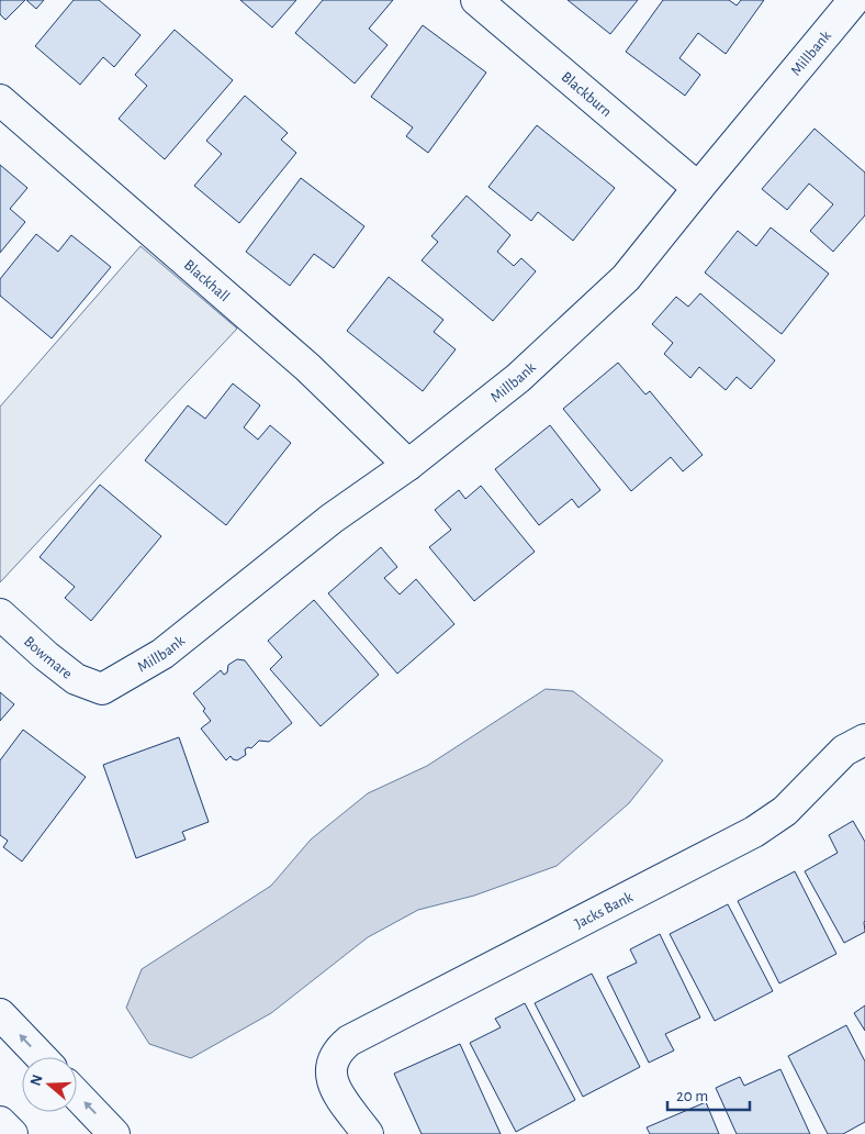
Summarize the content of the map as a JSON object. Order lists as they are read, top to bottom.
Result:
{
  "streets": {
    "street": [
      "Millbank",
      "Blackburn",
      "Blackhall",
      "Bowmare",
      "Jacks Bank"
    ]
  },
  "crossings": [
    ["Millbank", "Blackburn"],
    ["Millbank", "Blackhall"],
    ["Millbank", "Bowmare"]
  ],
  "scale_bar": "20 m",
  "north": "left"
}
